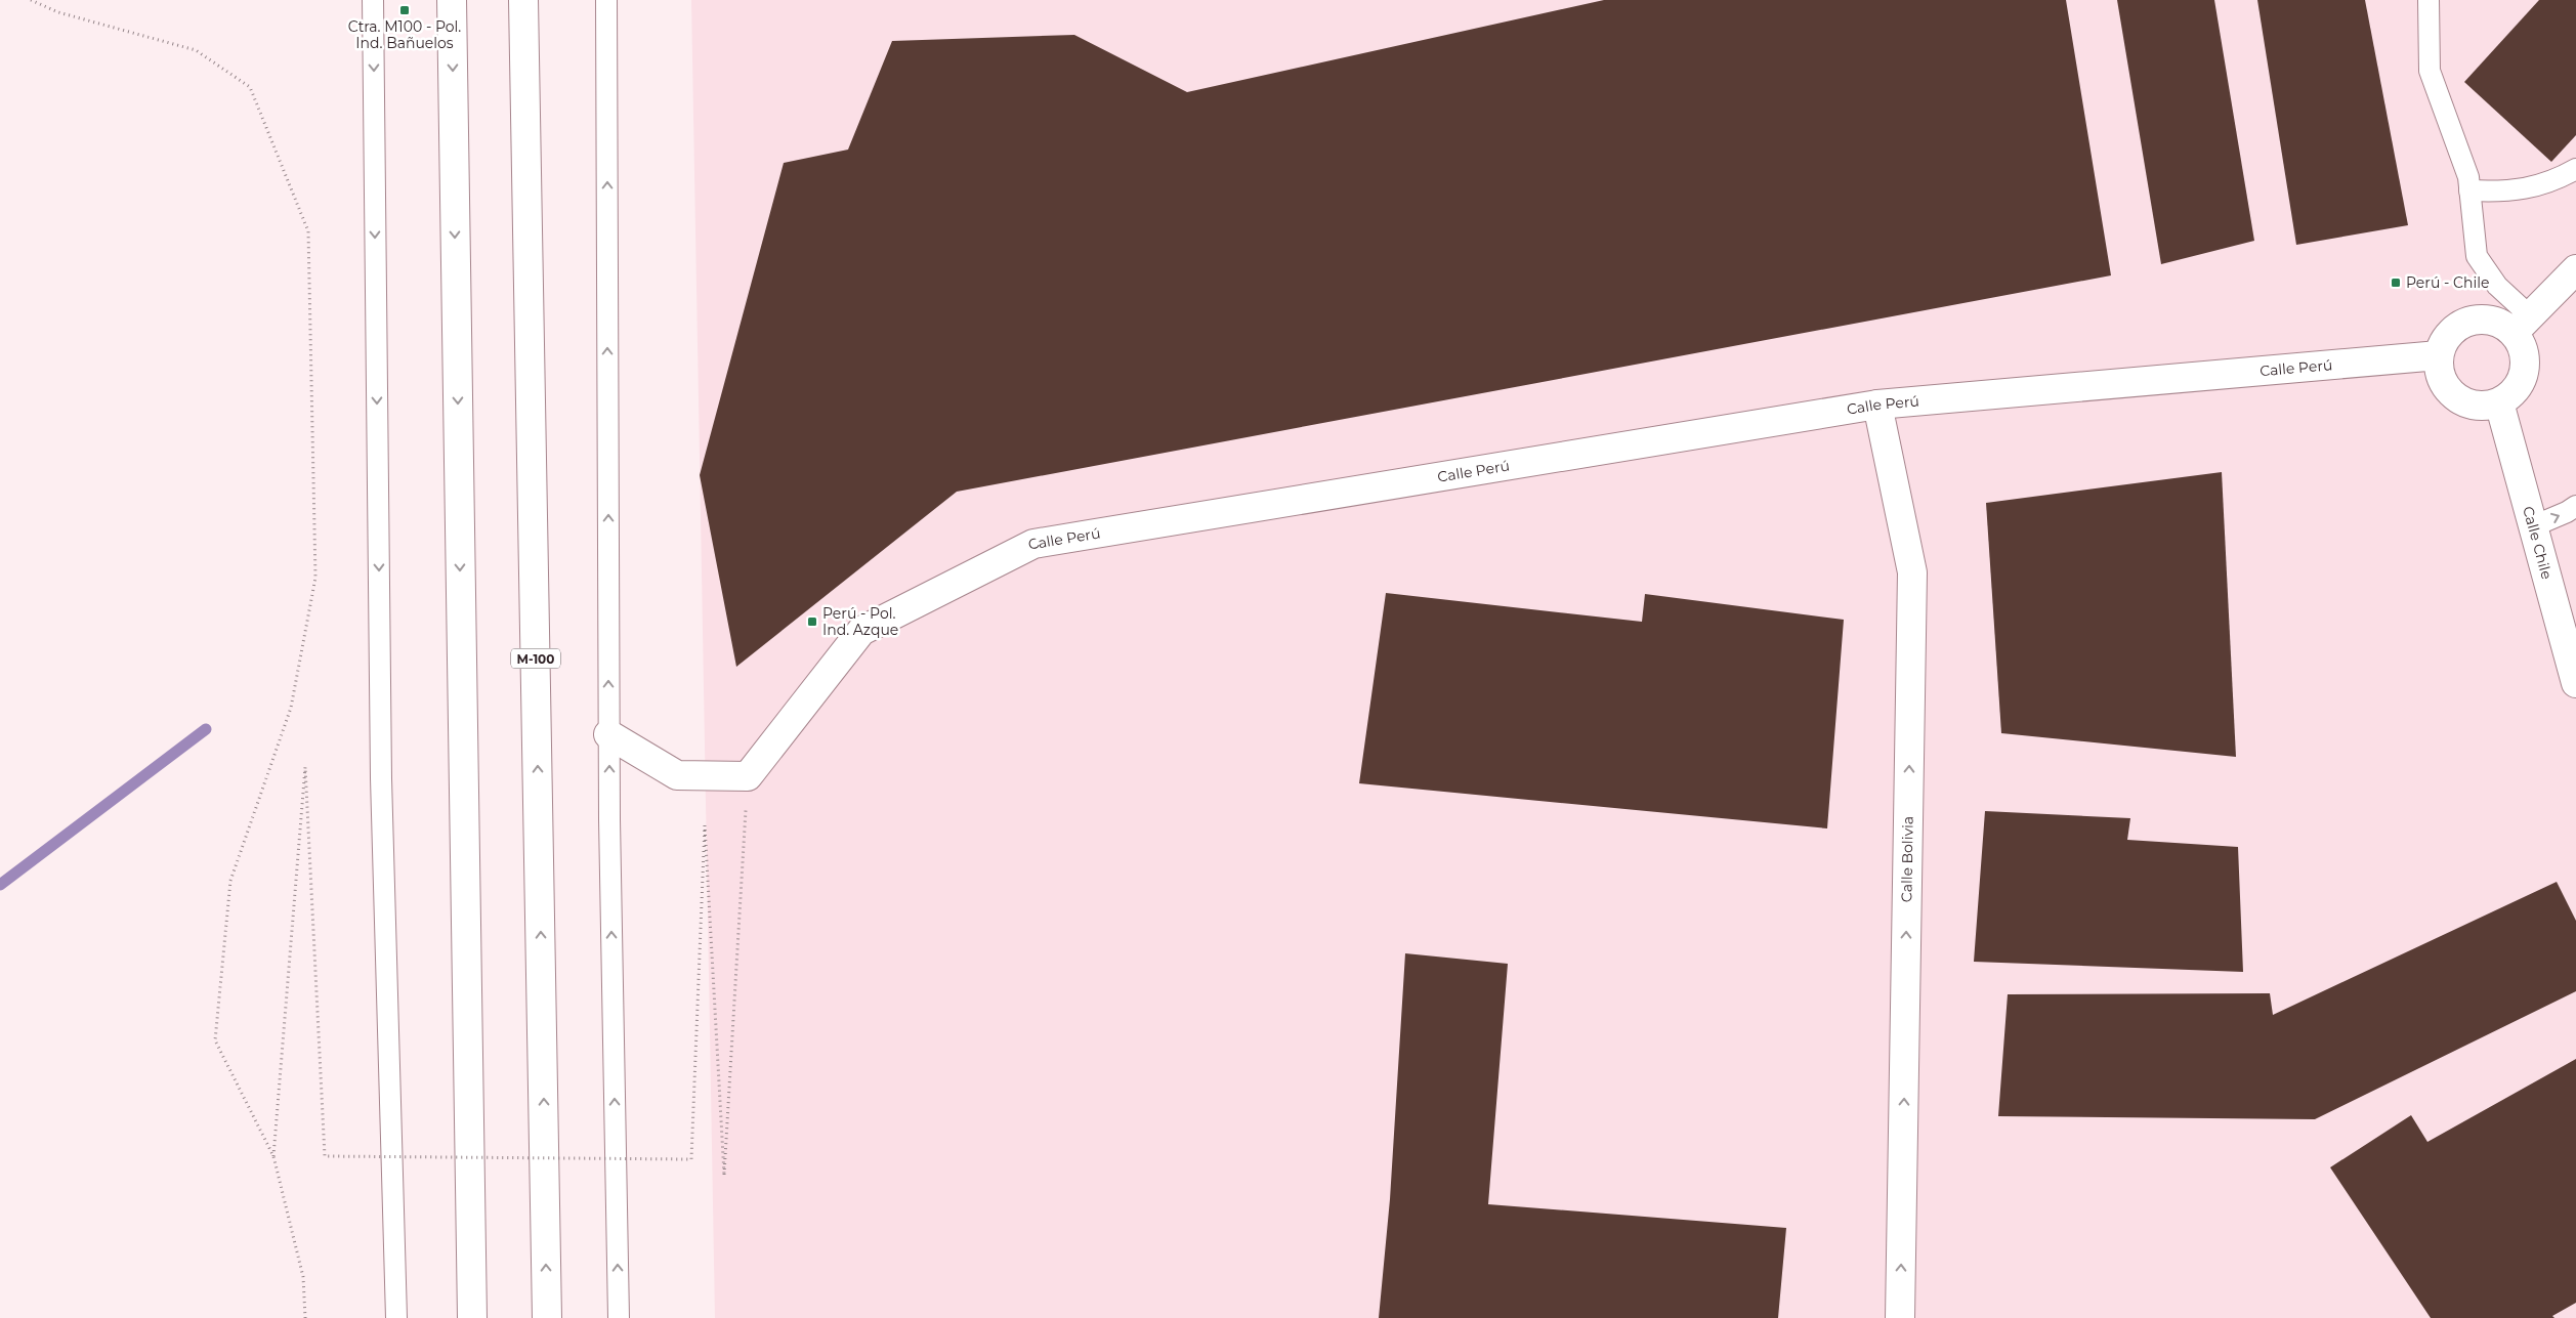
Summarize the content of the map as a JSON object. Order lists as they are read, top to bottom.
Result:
{
  "streets": {
    "main road": [
      "Calle Perú",
      "Calle Chile",
      "M-100",
      "Calle Bolivia"
    ]
  },
  "crossings": [
    ["Calle Perú", "Calle Chile"],
    ["Calle Perú", "Calle Bolivia"]
  ],
  "one_way": ["Calle Bolivia"],
  "places": {
    "transit": ["Ctra. M100 - Pol. Ind. Bañuelos", "Perú - Chile", "Perú - Pol. Ind. Azque"]
  }
}
